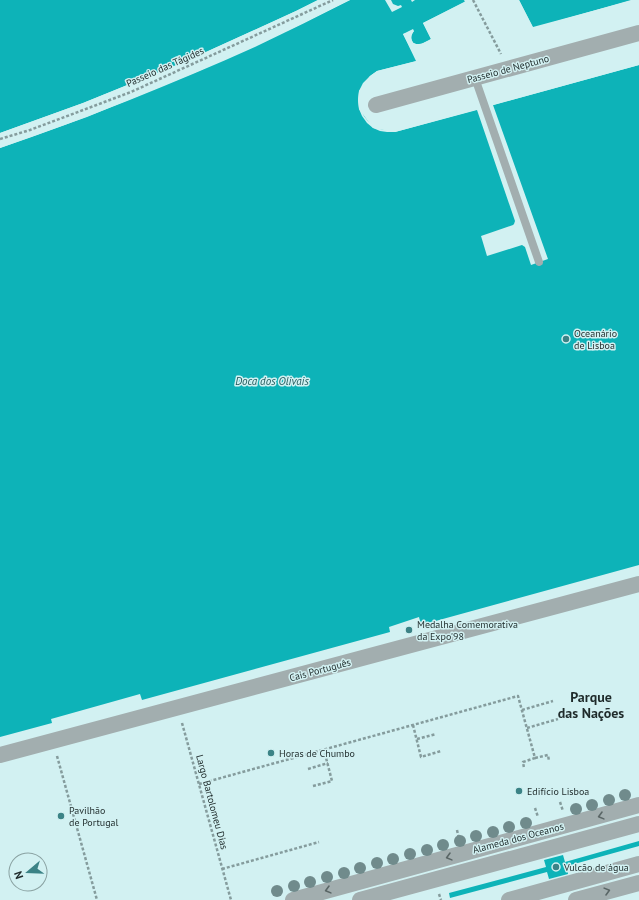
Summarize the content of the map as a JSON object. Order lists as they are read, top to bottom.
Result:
{
  "streets": {
    "street": ["Passeio de Neptuno", "Cais Português", "Alameda dos Oceanos"],
    "path": ["Passeio das Tágides", "Largo Bartolomeu Dias"]
  },
  "crossings": [
    ["Cais Português", "Largo Bartolomeu Dias"]
  ],
  "districts": ["Parque das Nações"],
  "water": ["Doca dos Olivais"],
  "places": [
    "Oceanário de Lisboa",
    "Medalha Comemorativa da Expo'98",
    "Horas de Chumbo",
    "Edifício Lisboa",
    "Pavilhão de Portugal",
    "Vulcão de água"
  ],
  "north": "left"
}
